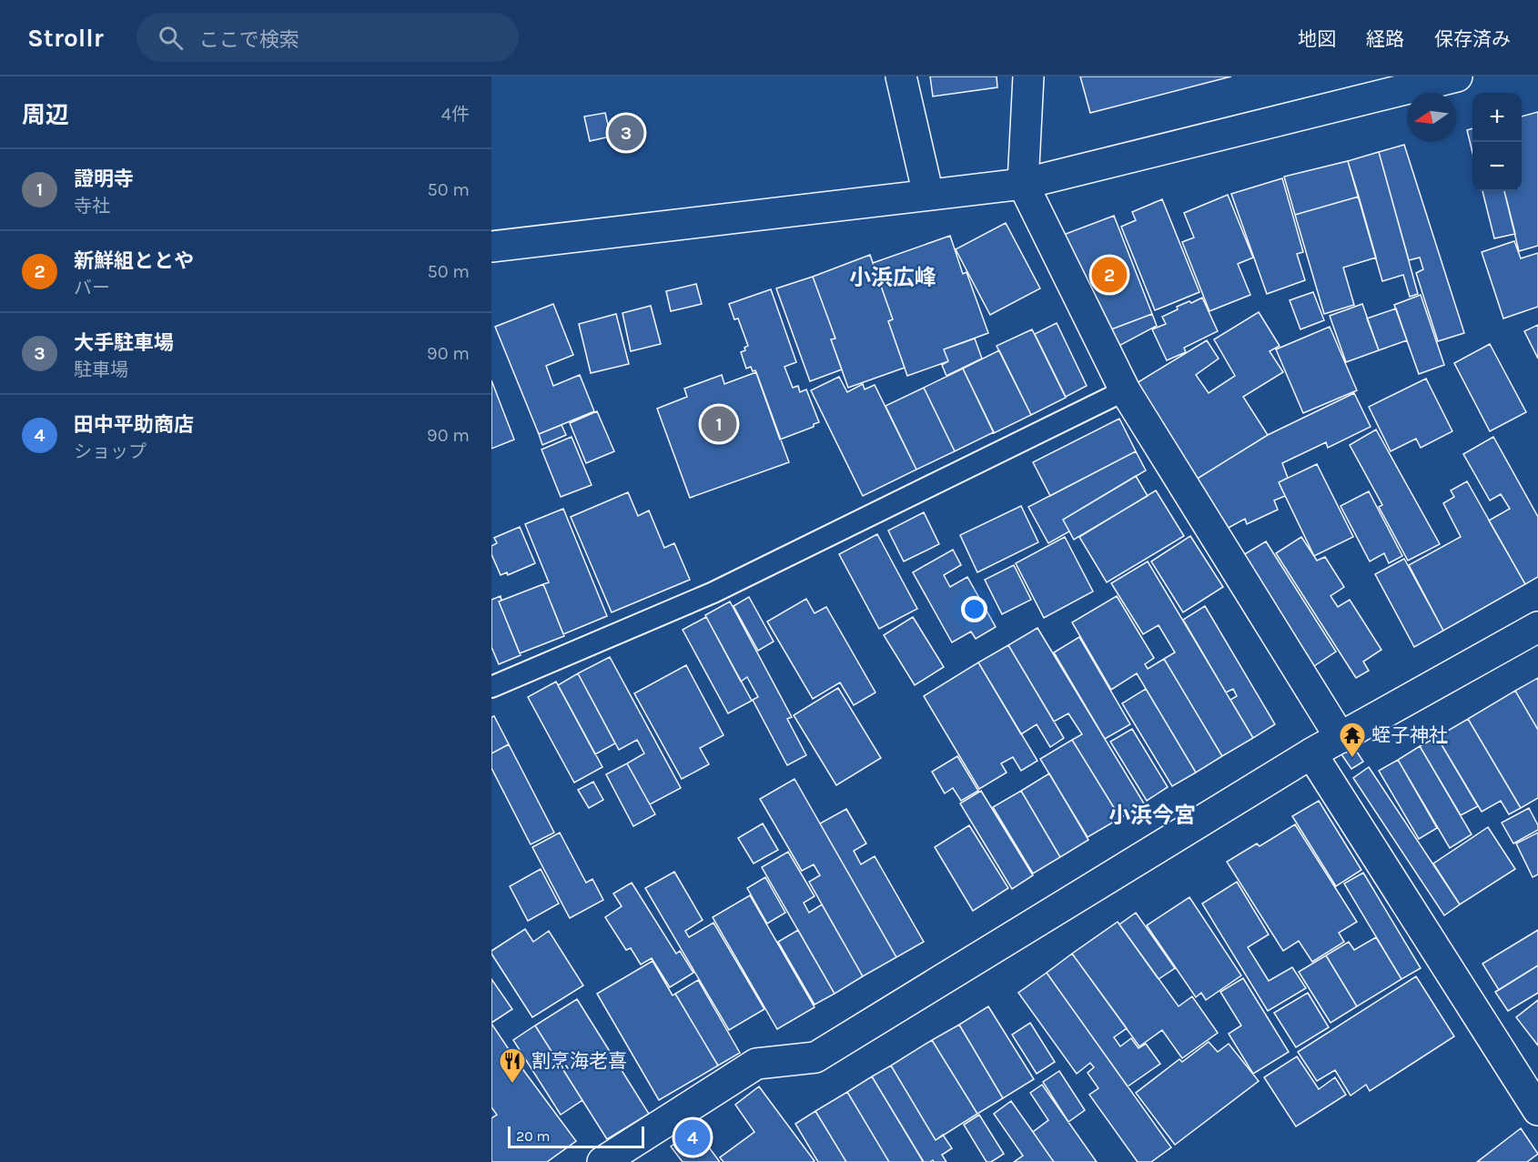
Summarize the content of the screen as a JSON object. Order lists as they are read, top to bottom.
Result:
{
  "districts": ["小浜広峰", "小浜今宮"],
  "places": {
    "temple": ["蛭子神社"],
    "restaurant": ["割烹海老喜"]
  },
  "scale_bar": "20 m",
  "north": "left",
  "page": {
    "header": "Strollr",
    "search": "ここで検索",
    "nav": ["地図", "経路", "保存済み"],
    "heading": ["周辺", "4件"],
    "map_buttons": ["+", "−"],
    "pins": [
      "3",
      "2",
      "1",
      "4"
    ],
    "list": [
      {
        "mark": "1",
        "name": "證明寺",
        "note": "寺社",
        "value": "50 m"
      },
      {
        "mark": "2",
        "name": "新鮮組ととや",
        "note": "バー",
        "value": "50 m"
      },
      {
        "mark": "3",
        "name": "大手駐車場",
        "note": "駐車場",
        "value": "90 m"
      },
      {
        "mark": "4",
        "name": "田中平助商店",
        "note": "ショップ",
        "value": "90 m"
      }
    ],
    "scale": "20 m"
  }
}
